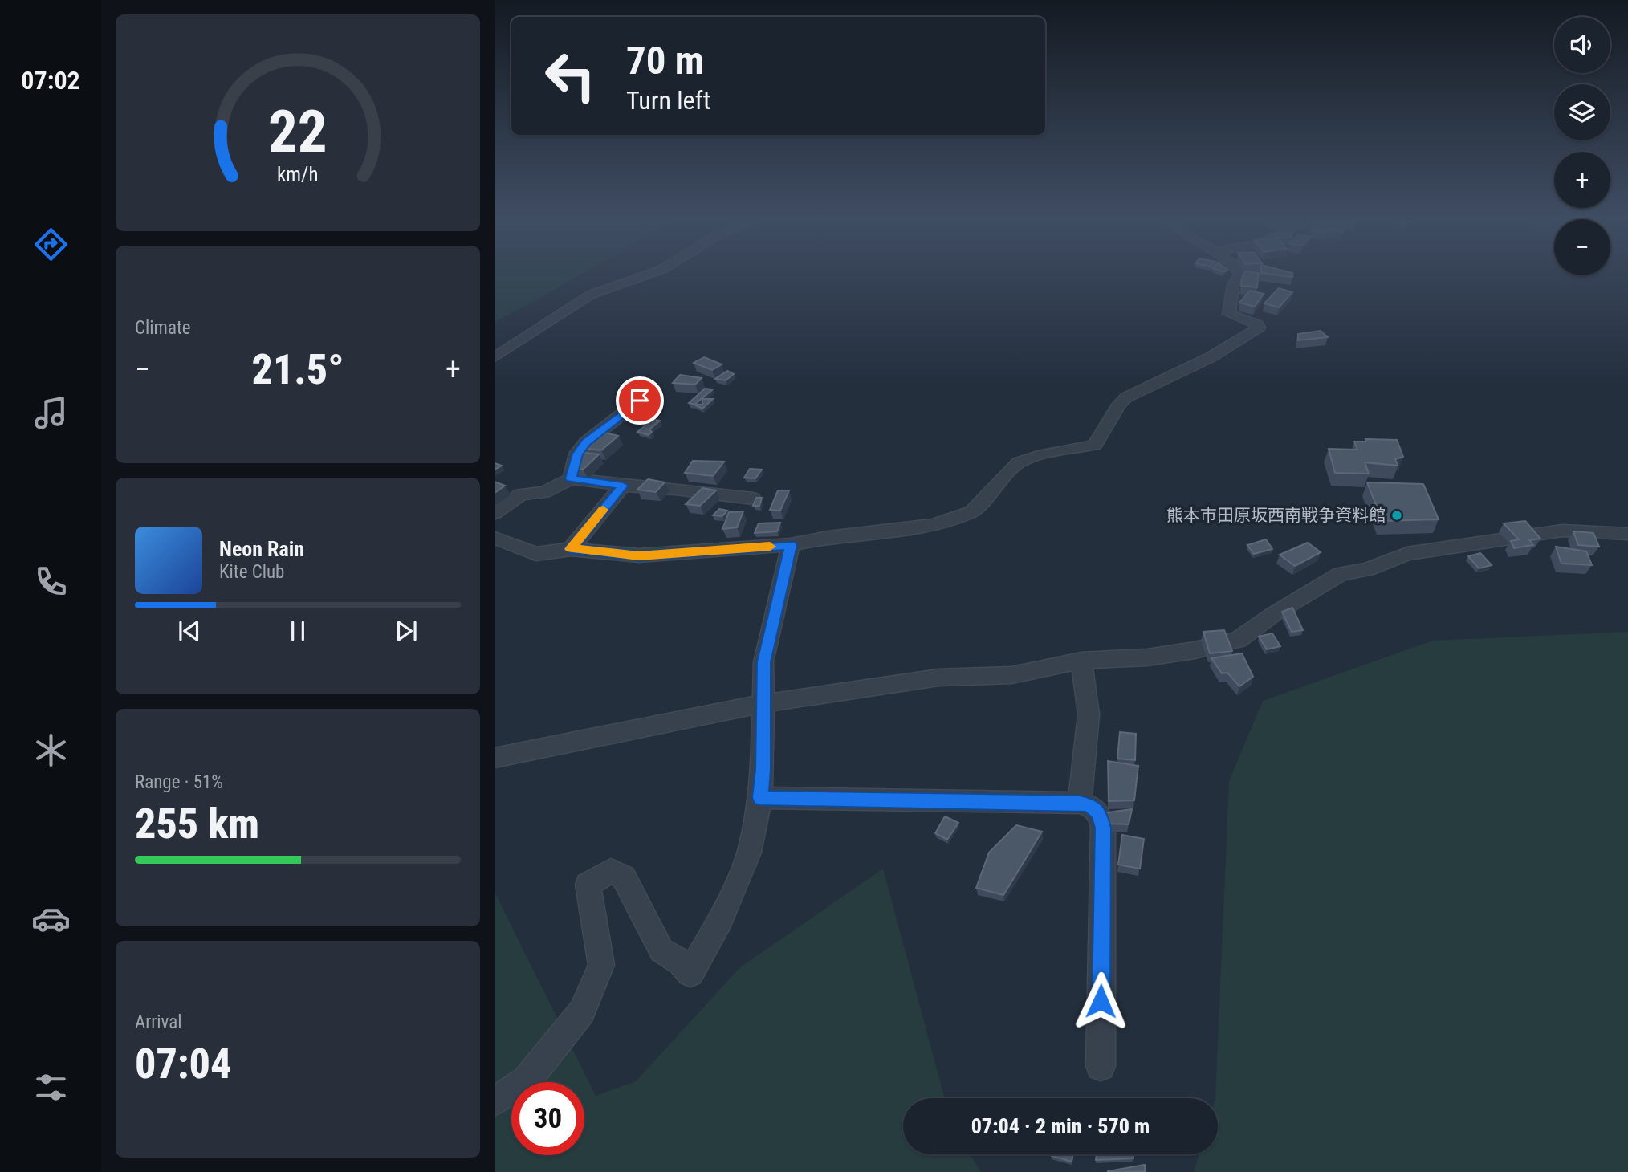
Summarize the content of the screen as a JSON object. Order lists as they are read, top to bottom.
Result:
{
  "places": ["熊本市田原坂西南戦争資料館"],
  "page": {
    "tabs": "07:02",
    "map_buttons": ["+", "−"],
    "turn": ["70 m", "Turn left"],
    "tile": [
      "Climate",
      ["Range · 51%", "255 km"],
      ["Arrival", "07:04"]
    ],
    "heat": ["−", "21.5°", "+"],
    "song": ["Neon Rain", "Kite Club"],
    "limit": "30",
    "trip": "07:04 · 2 min · 570 m",
    "gauge": ["22", "km/h"]
  }
}
